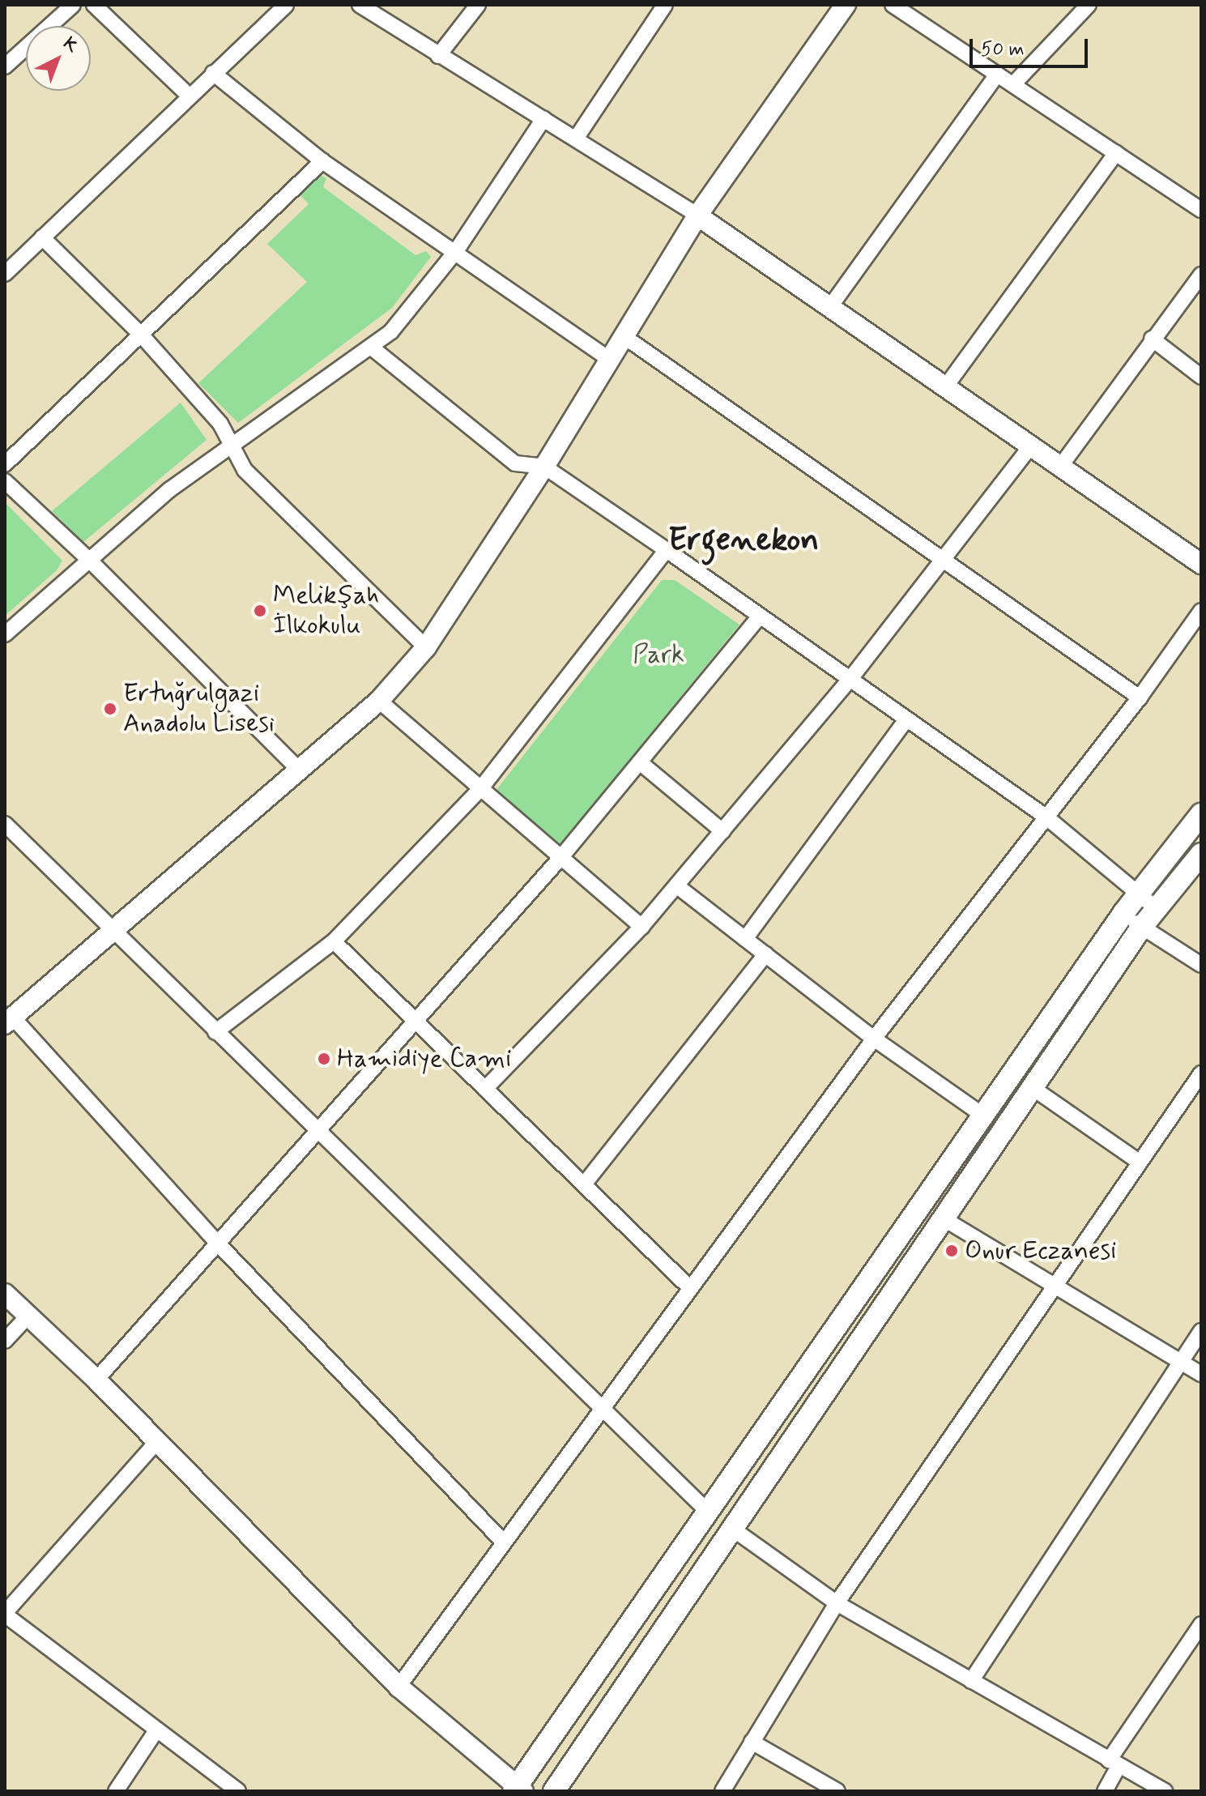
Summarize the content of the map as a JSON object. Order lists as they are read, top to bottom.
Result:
{
  "districts": ["Ergenekon"],
  "parks": ["Park"],
  "places": [
    "Melikşah İlkokulu",
    "Ertuğrulgazi Anadolu Lisesi",
    "Hamidiye Cami",
    "Onur Eczanesi"
  ],
  "scale_bar": "50 m",
  "north": "top right"
}
